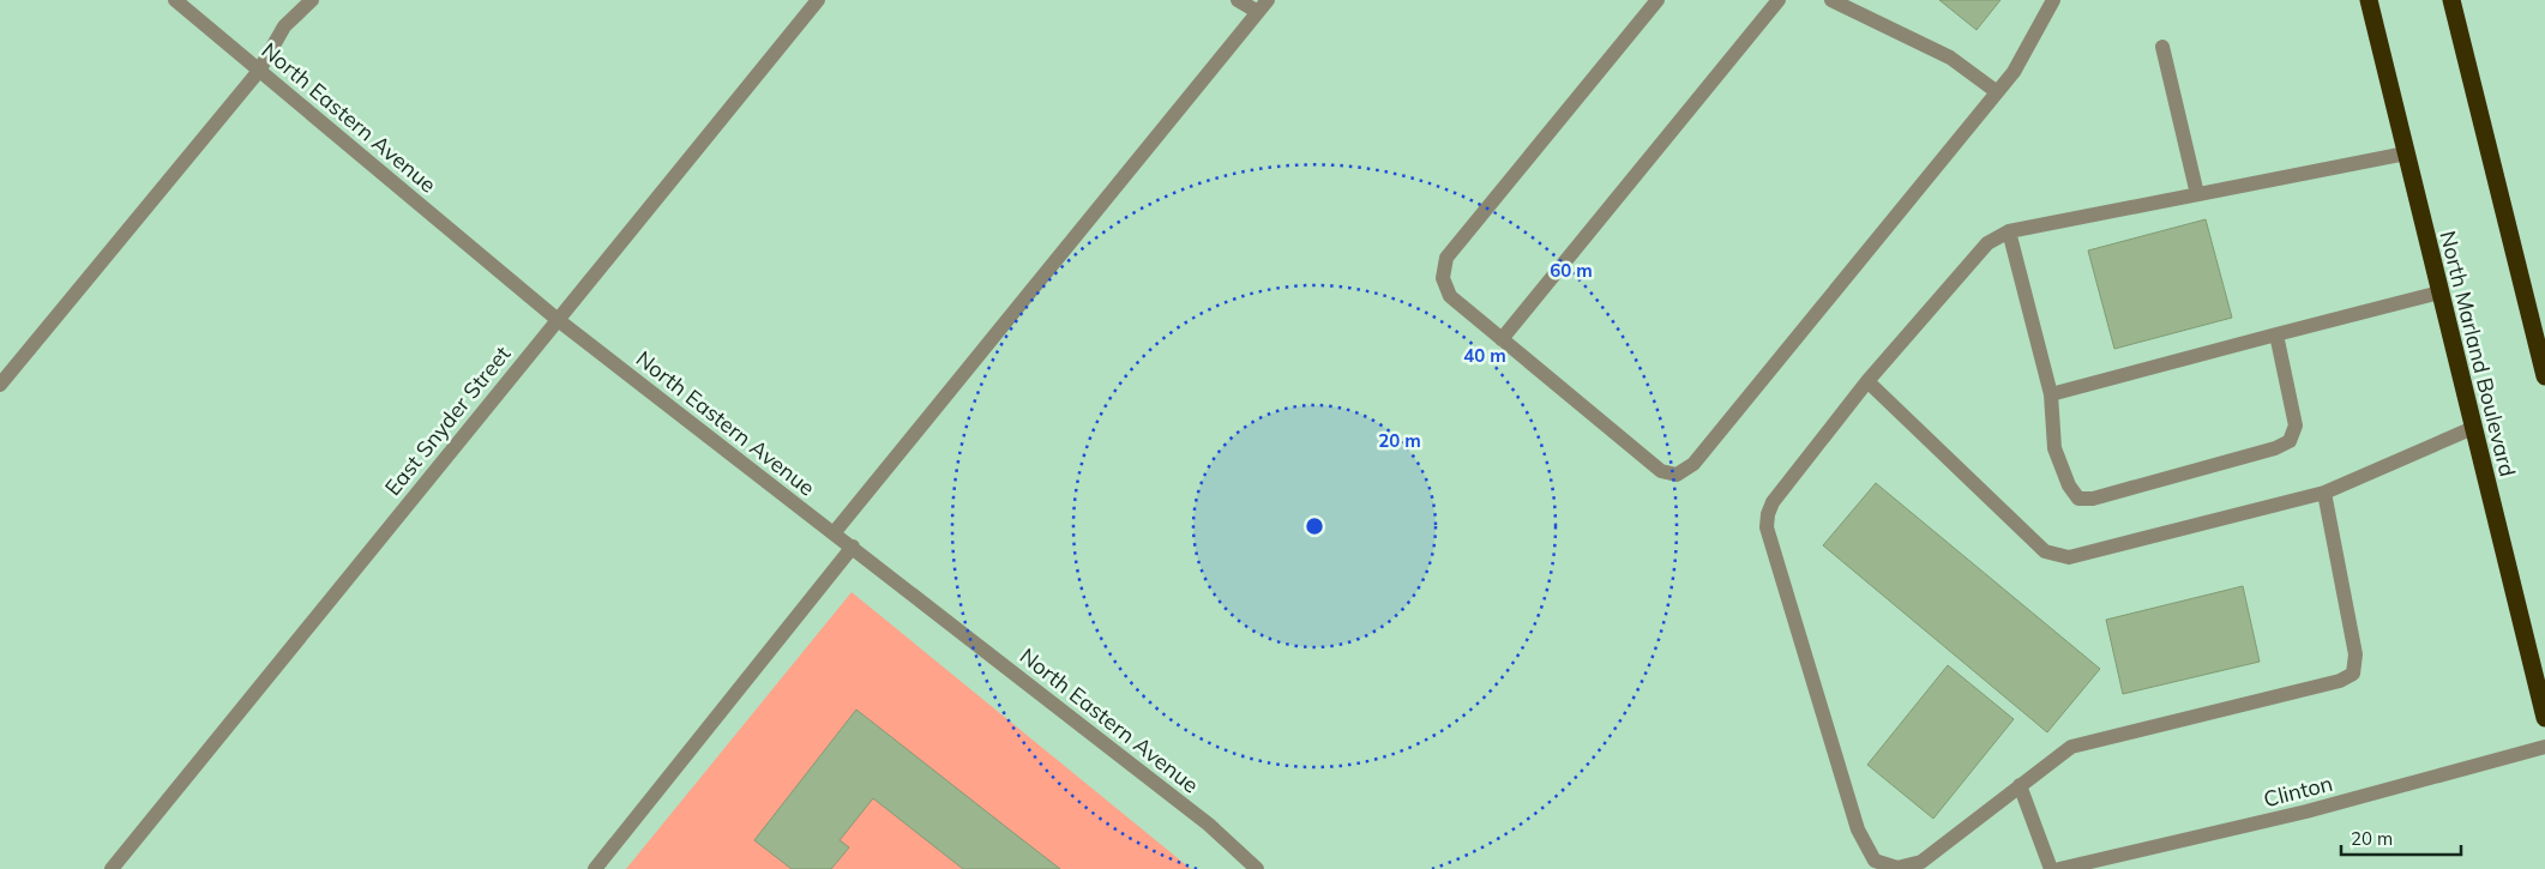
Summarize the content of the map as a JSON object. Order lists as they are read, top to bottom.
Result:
{
  "streets": {
    "highway": ["North Marland Boulevard"],
    "street": ["North Eastern Avenue", "East Snyder Street", "Clinton"]
  },
  "crossings": [
    ["North Eastern Avenue", "East Snyder Street"]
  ],
  "scale_bar": "20 m",
  "rings": ["60 m", "40 m", "20 m"]
}
